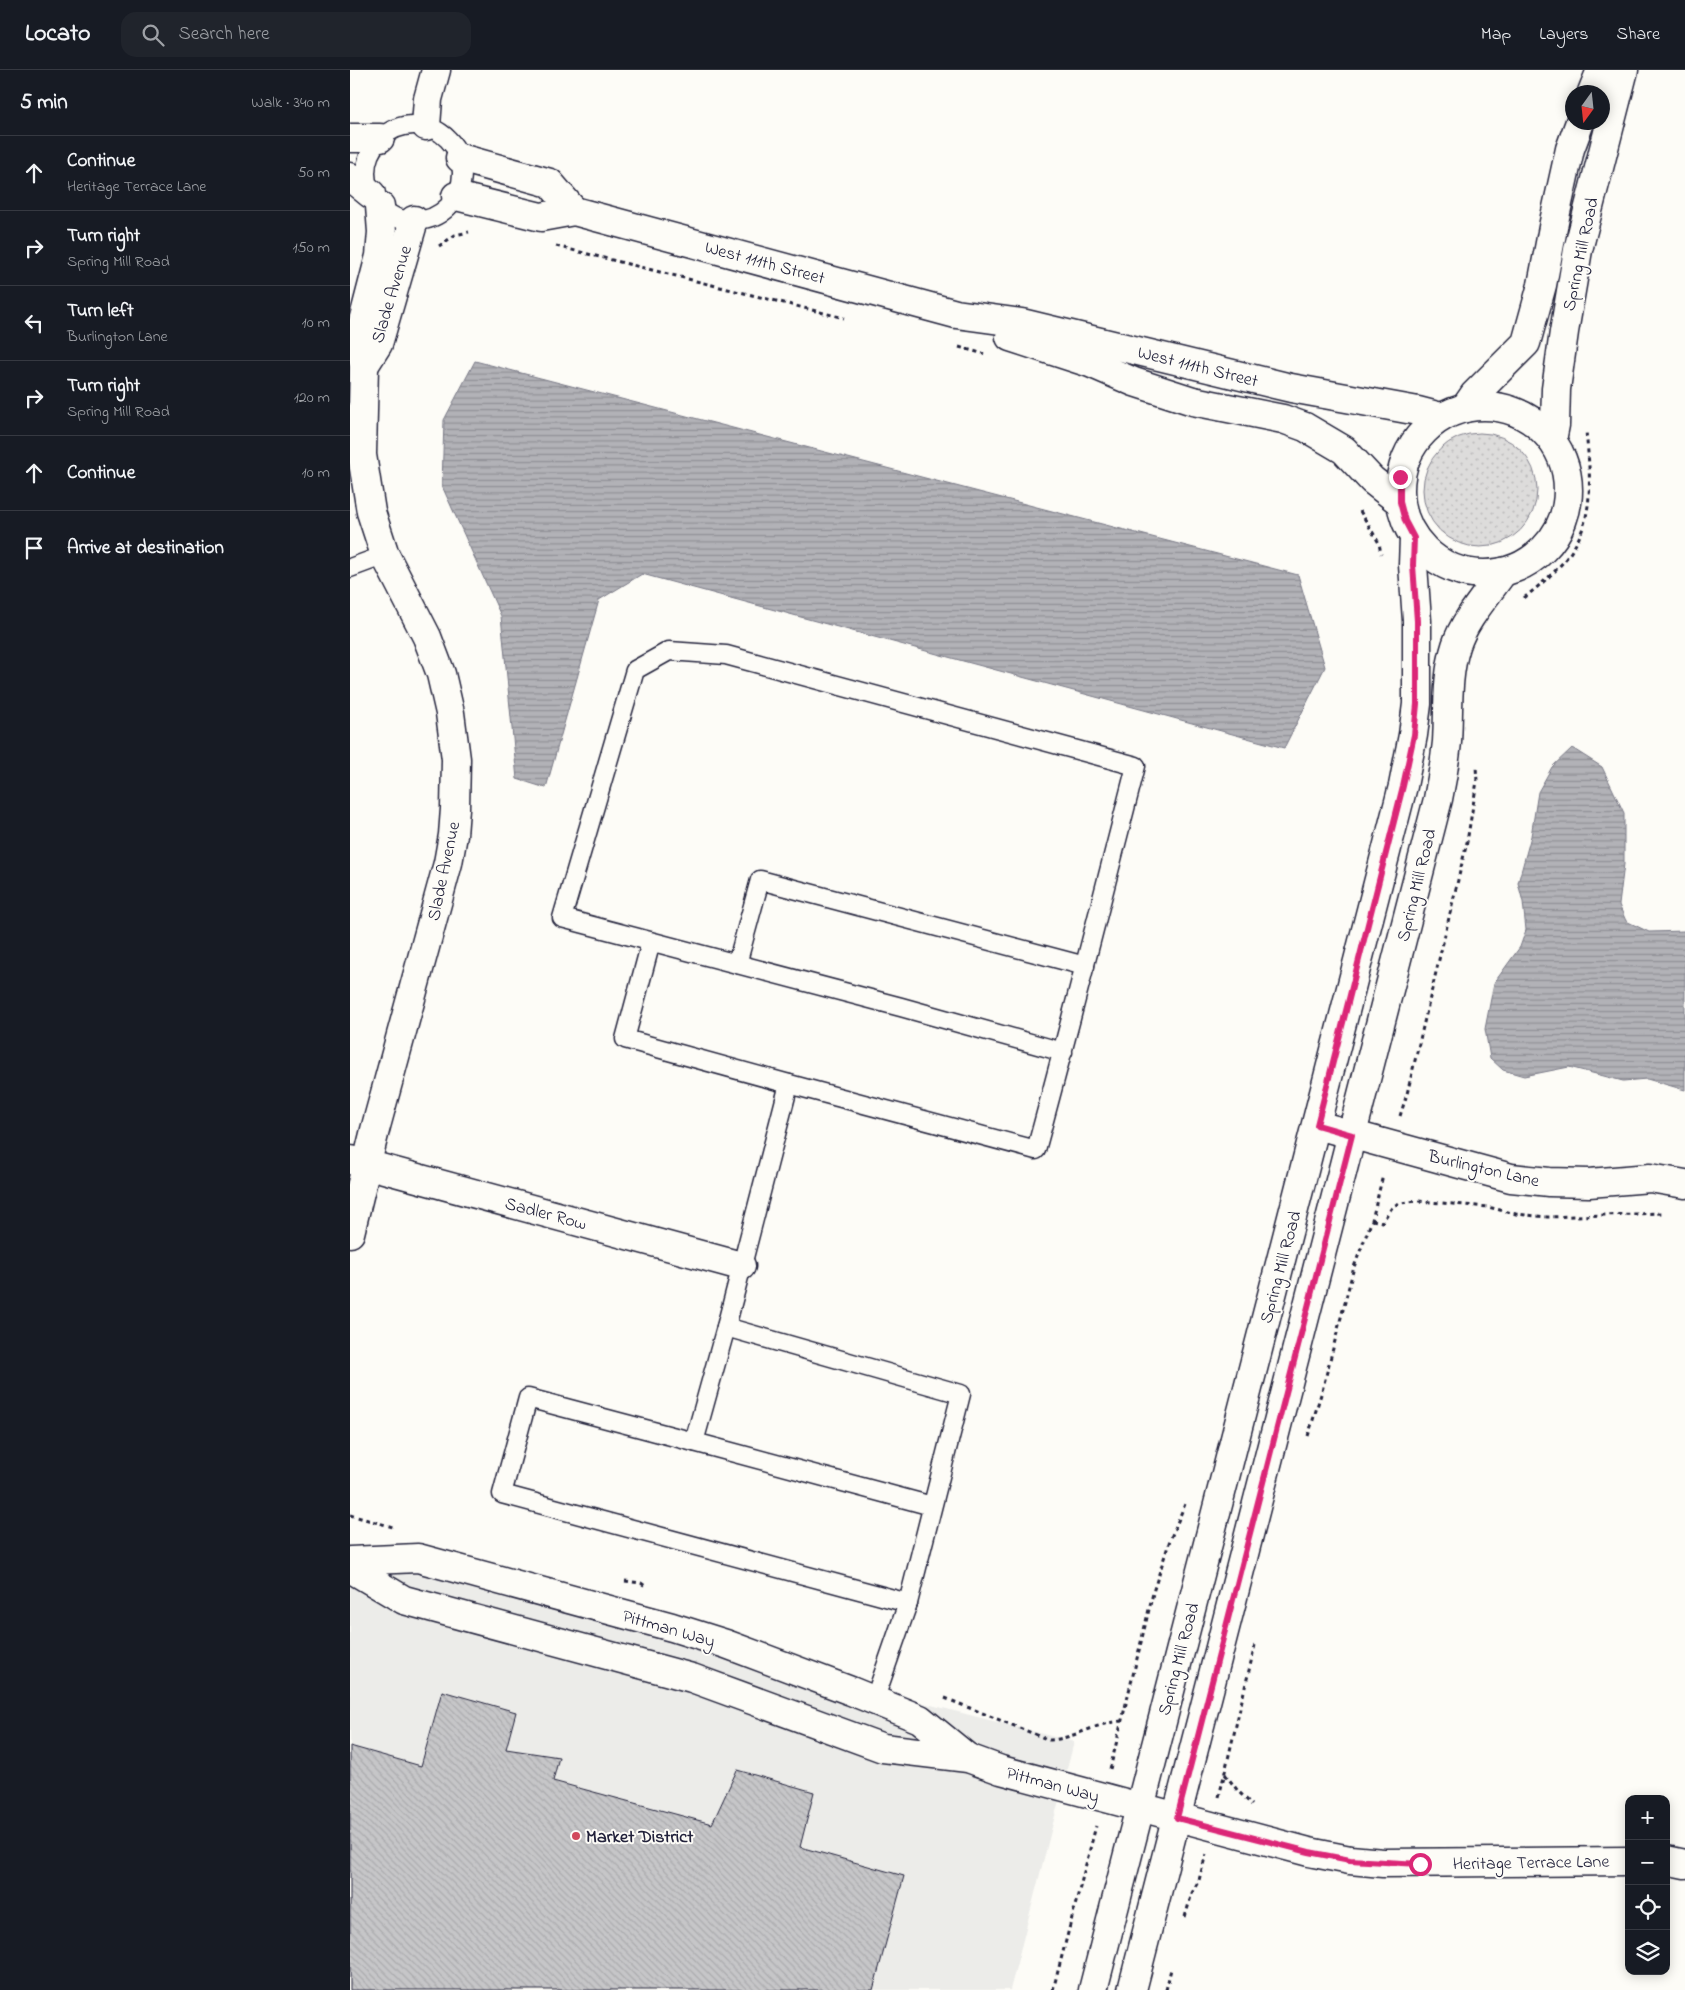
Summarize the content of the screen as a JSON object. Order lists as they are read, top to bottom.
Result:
{
  "streets": {
    "street": [
      "Spring Mill Road",
      "West 111th Street",
      "Slade Avenue",
      "Burlington Lane",
      "Sadler Row",
      "Pittman Way",
      "Heritage Terrace Lane"
    ]
  },
  "crossings": [
    ["Spring Mill Road", "West 111th Street"],
    ["Spring Mill Road", "Burlington Lane"],
    ["Spring Mill Road", "Pittman Way"],
    ["Spring Mill Road", "Heritage Terrace Lane"],
    ["West 111th Street", "Slade Avenue"],
    ["Slade Avenue", "Sadler Row"],
    ["Pittman Way", "Heritage Terrace Lane"]
  ],
  "places": ["Market District"],
  "north": "bottom",
  "page": {
    "header": "Locato",
    "search": "Search here",
    "nav": ["Map", "Layers", "Share"],
    "heading": ["5 min", "Walk · 340 m"],
    "list": [
      ["Continue", "Heritage Terrace Lane", "50 m"],
      ["Turn right", "Spring Mill Road", "150 m"],
      ["Turn left", "Burlington Lane", "10 m"],
      ["Turn right", "Spring Mill Road", "120 m"],
      ["Continue", "10 m"],
      "Arrive at destination"
    ],
    "map_buttons": ["+", "−"]
  }
}
